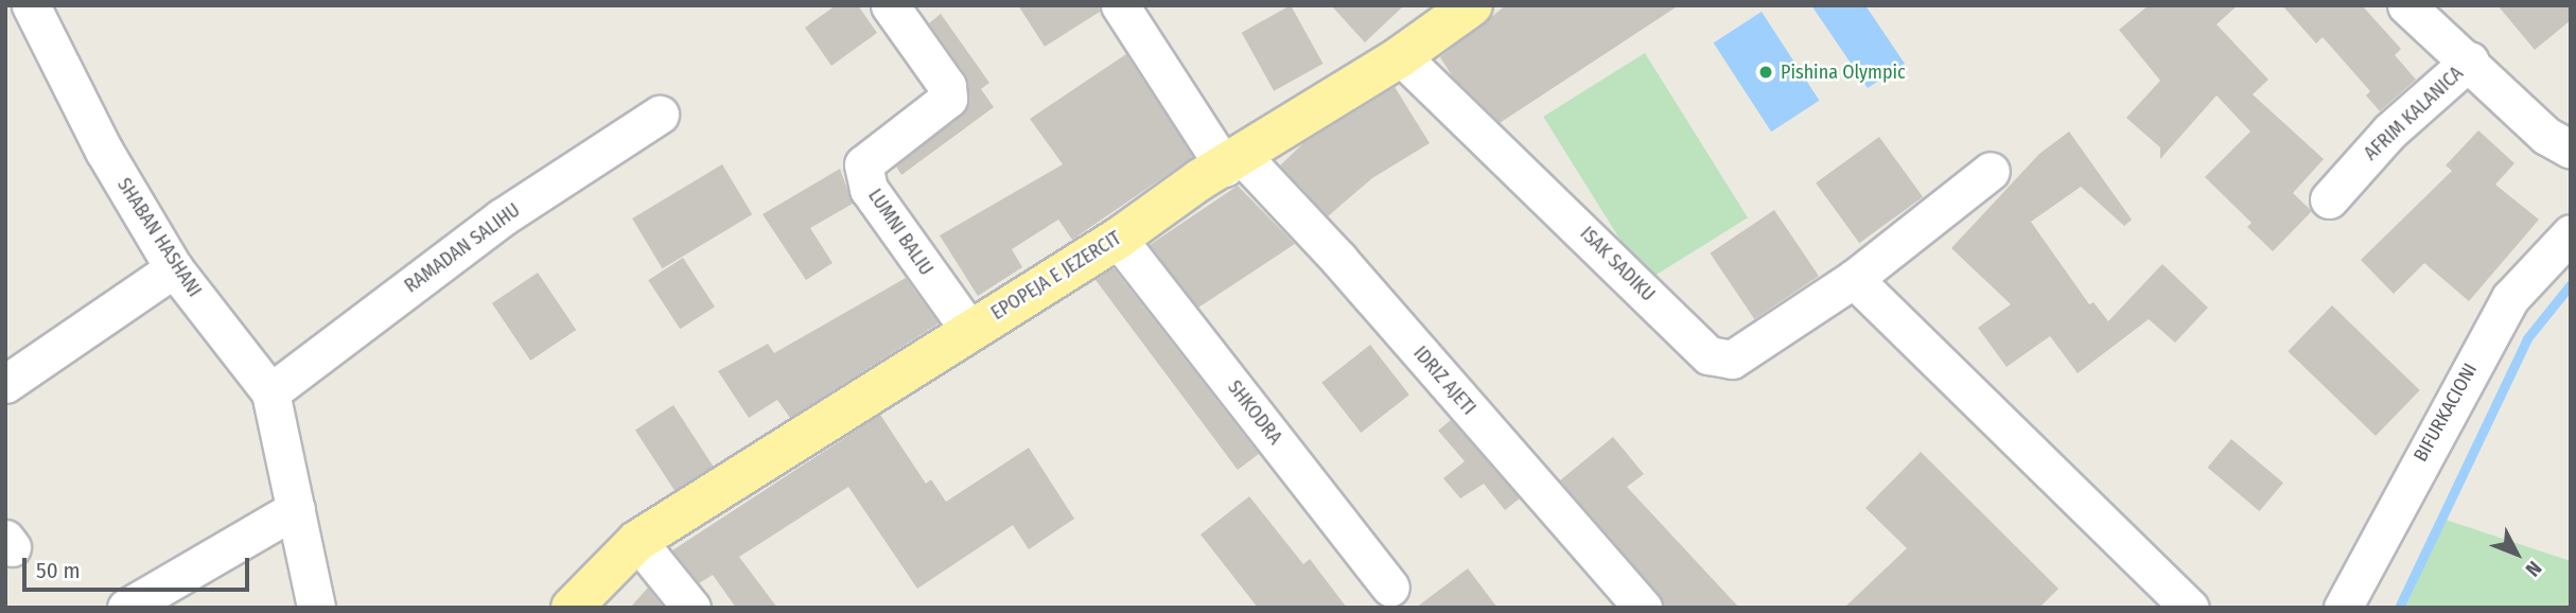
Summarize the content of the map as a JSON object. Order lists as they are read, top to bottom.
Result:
{
  "streets": {
    "main road": ["EPOPEJA E JEZERCIT"],
    "street": [
      "AFRIM KALANICA",
      "LUMNI BALIU",
      "SHABAN HASHANI",
      "RAMADAN SALIHU",
      "ISAK SADIKU",
      "IDRIZ AJETI",
      "SHKODRA",
      "BIFURKACIONI"
    ]
  },
  "crossings": [
    ["LUMNI BALIU", "EPOPEJA E JEZERCIT"],
    ["SHABAN HASHANI", "RAMADAN SALIHU"],
    ["ISAK SADIKU", "EPOPEJA E JEZERCIT"],
    ["EPOPEJA E JEZERCIT", "IDRIZ AJETI"],
    ["EPOPEJA E JEZERCIT", "SHKODRA"]
  ],
  "places": ["Pishina Olympic"],
  "scale_bar": "50 m",
  "north": "bottom right"
}
